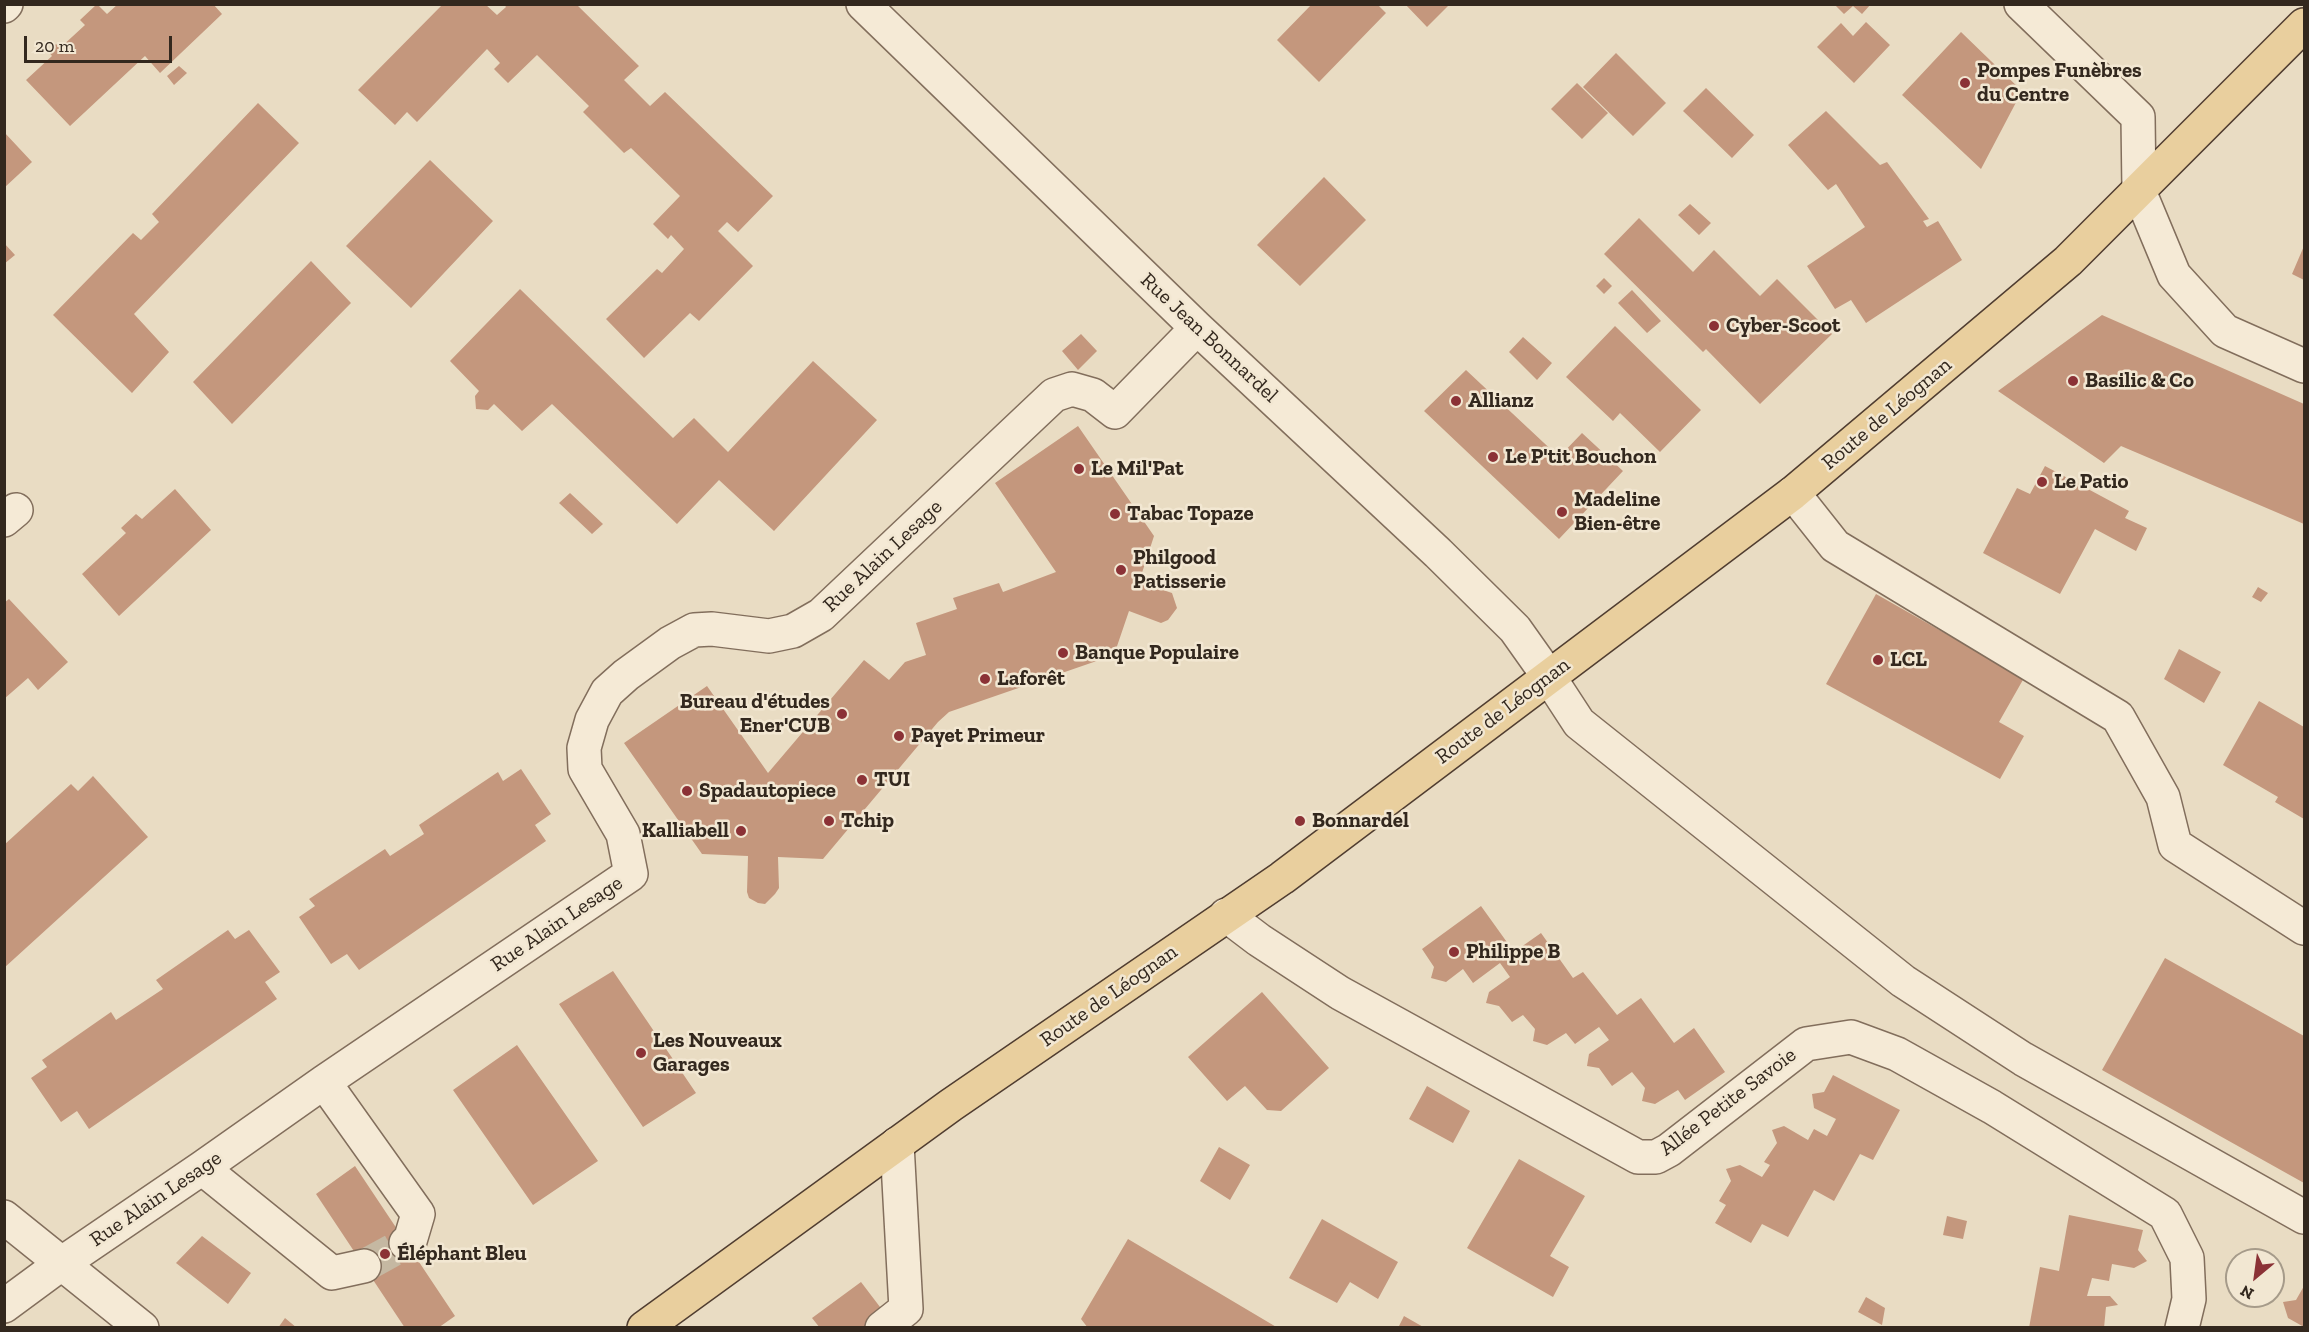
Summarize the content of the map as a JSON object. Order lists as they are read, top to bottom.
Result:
{
  "streets": {
    "main road": ["Route de Léognan"],
    "street": ["Rue Jean Bonnardel", "Rue Alain Lesage", "Allée Petite Savoie"]
  },
  "crossings": [
    ["Rue Jean Bonnardel", "Route de Léognan"],
    ["Rue Jean Bonnardel", "Rue Alain Lesage"],
    ["Route de Léognan", "Allée Petite Savoie"]
  ],
  "places": [
    "Pompes Funèbres du Centre",
    "Cyber-Scoot",
    "Basilic & Co",
    "Allianz",
    "Le P'tit Bouchon",
    "Le Mil'Pat",
    "Le Patio",
    "Madeline Bien-être",
    "Tabac Topaze",
    "Philgood Patisserie",
    "Banque Populaire",
    "LCL",
    "Laforêt",
    "Bureau d'études Ener'CUB",
    "Payet Primeur",
    "TUI",
    "Spadautopiece",
    "Tchip",
    "Bonnardel",
    "Kalliabell",
    "Philippe B",
    "Les Nouveaux Garages",
    "Éléphant Bleu"
  ],
  "scale_bar": "20 m",
  "north": "bottom left"
}
